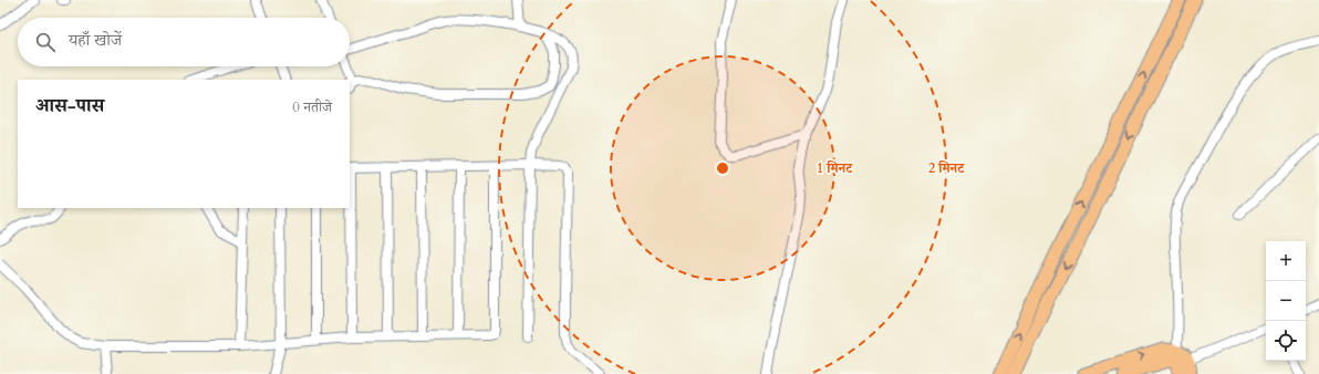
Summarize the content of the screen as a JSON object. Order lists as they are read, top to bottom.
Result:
{
  "page": {
    "search": "यहाँ खोजें",
    "heading": ["आस-पास", "0 नतीजे"],
    "map_buttons": ["+", "−"]
  },
  "rings": ["1 मिनट", "2 मिनट"]
}
